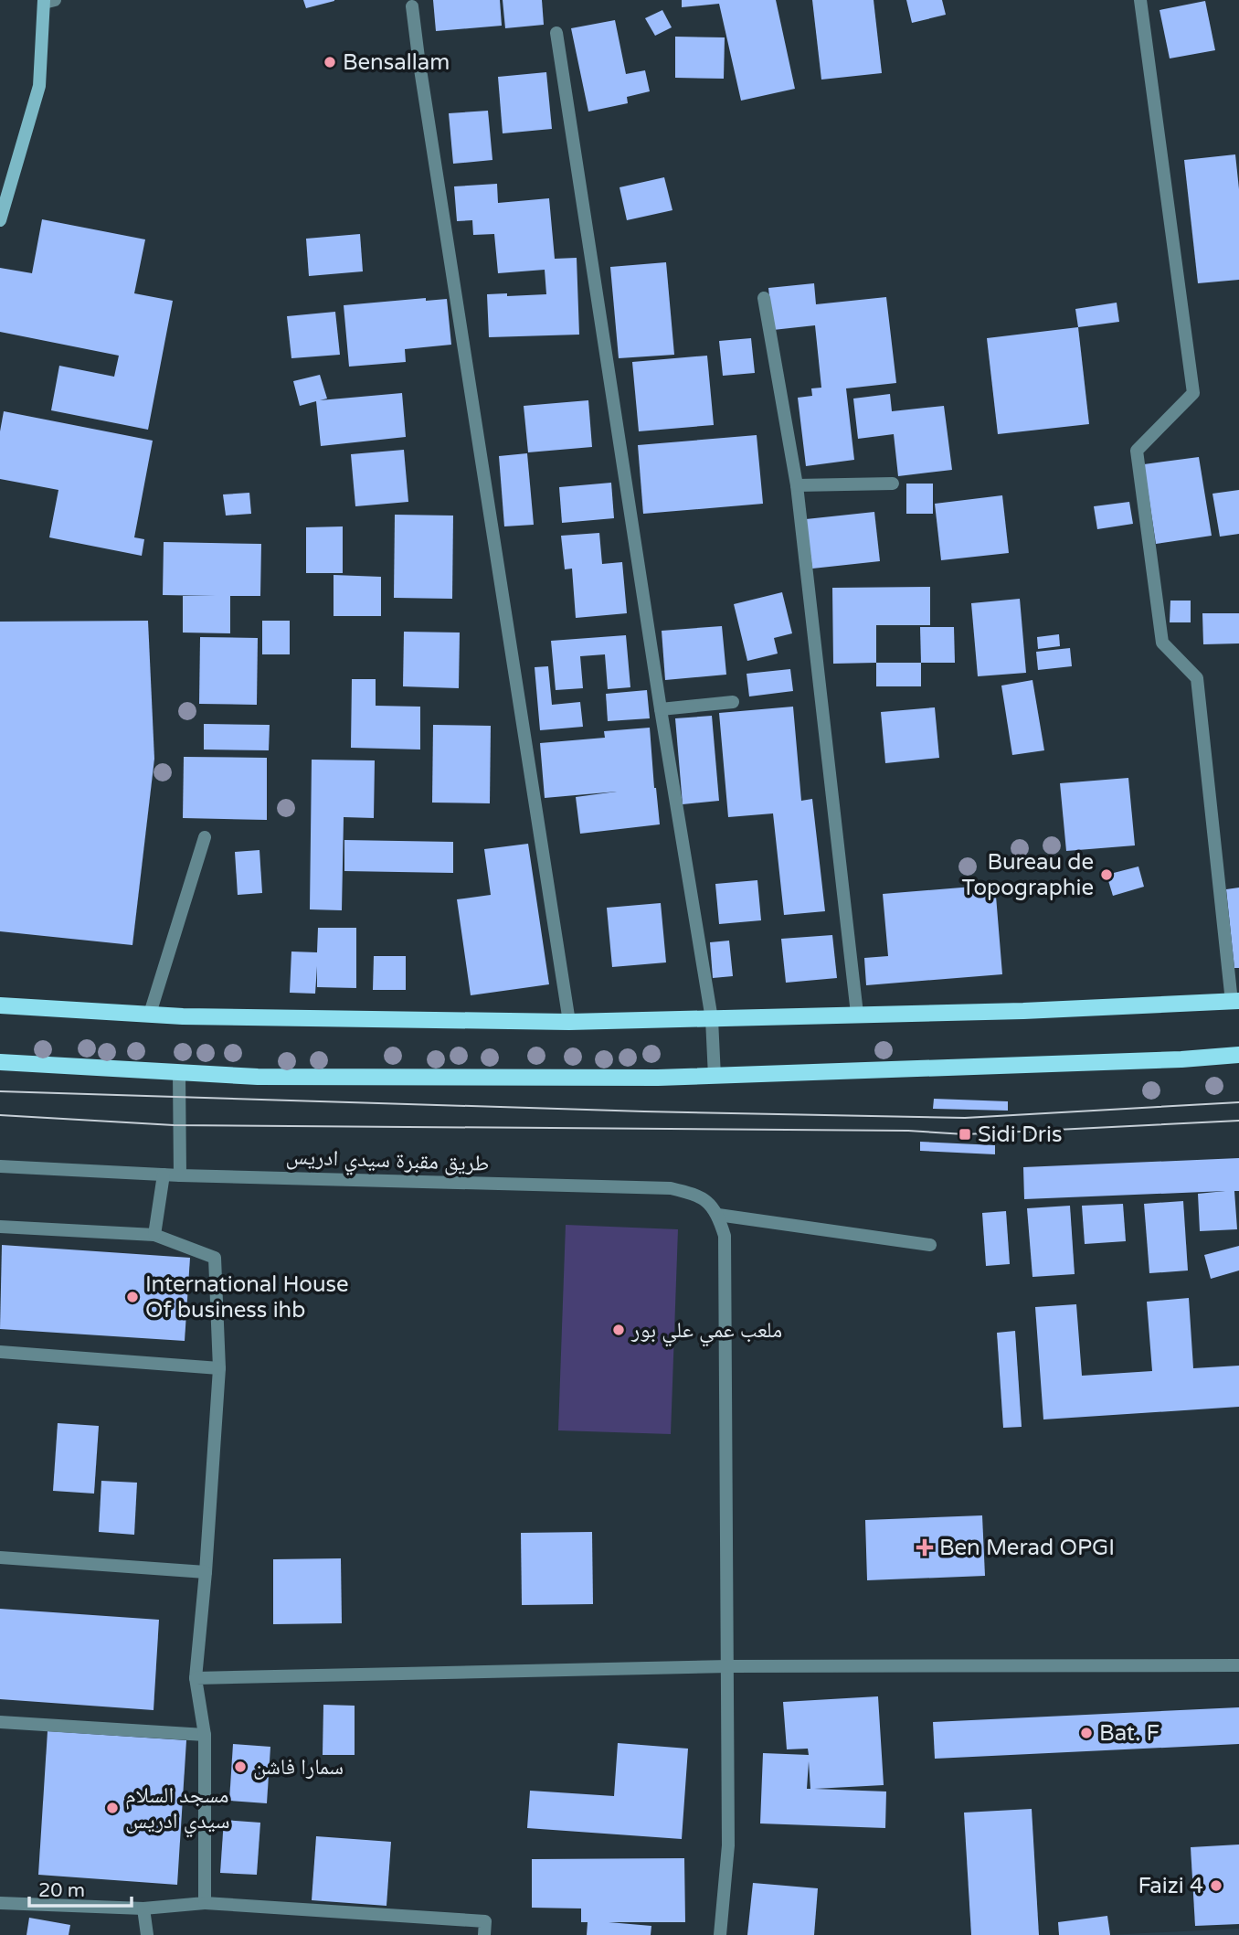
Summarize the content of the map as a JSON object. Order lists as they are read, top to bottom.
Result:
{
  "streets": {
    "street": ["طريق مقبرة سيدي ادريس"]
  },
  "places": {
    "other": [
      "Bensallam",
      "Bureau de Topographie",
      "International House Of business ihb",
      "ملعب عمي علي بور",
      "Bat. F",
      "سمارا فاشن",
      "مسجد السلام سيدي ادريس",
      "Faizi 4"
    ],
    "transit": ["Sidi Dris"],
    "health": ["Ben Merad OPGI"]
  },
  "scale_bar": "20 m"
}
